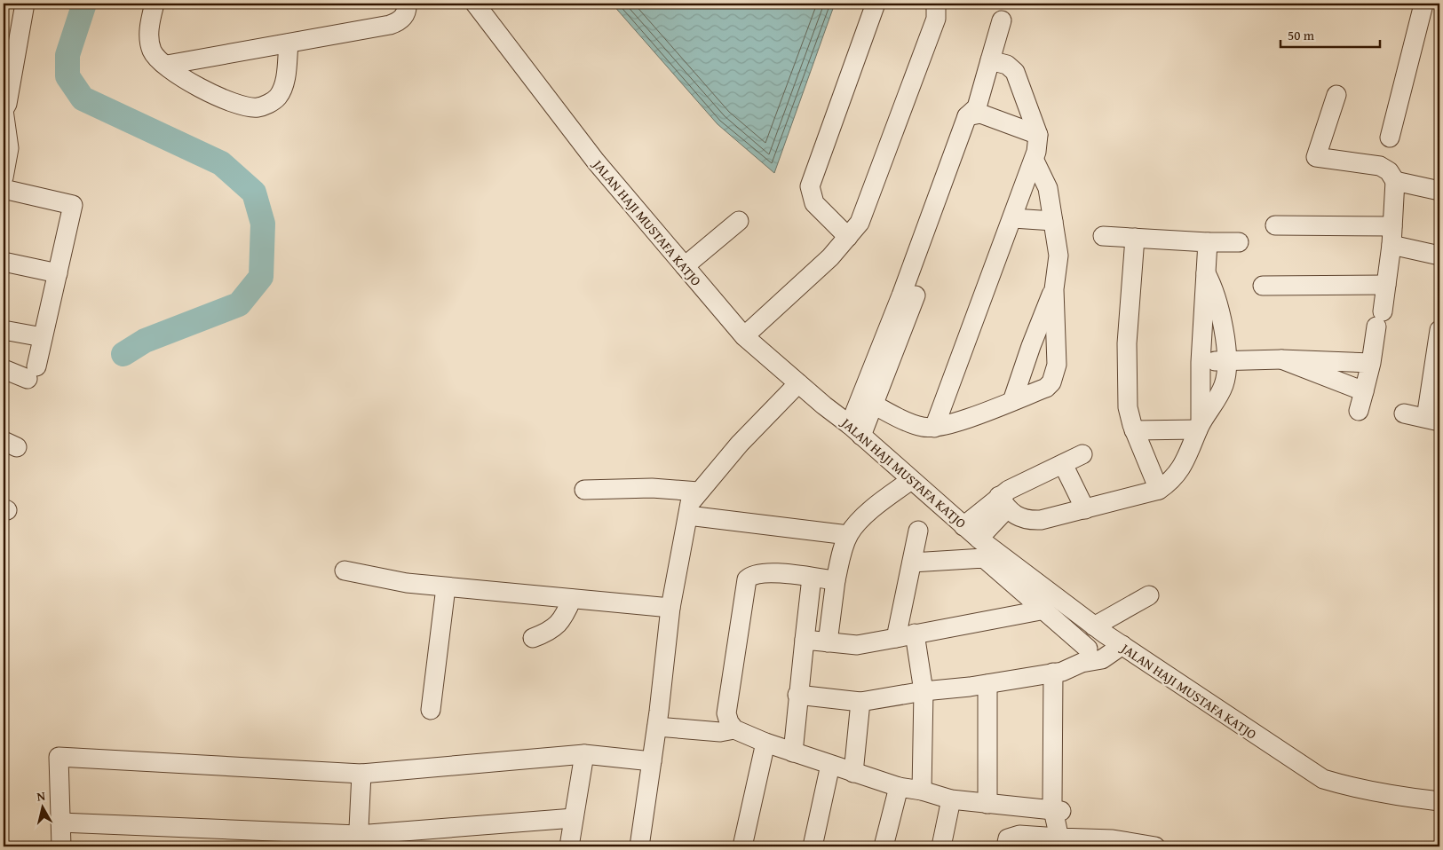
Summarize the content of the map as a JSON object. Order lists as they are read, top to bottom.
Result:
{
  "streets": {
    "street": ["JALAN HAJI MUSTAFA KATJO"]
  },
  "scale_bar": "50 m",
  "north": "top"
}
